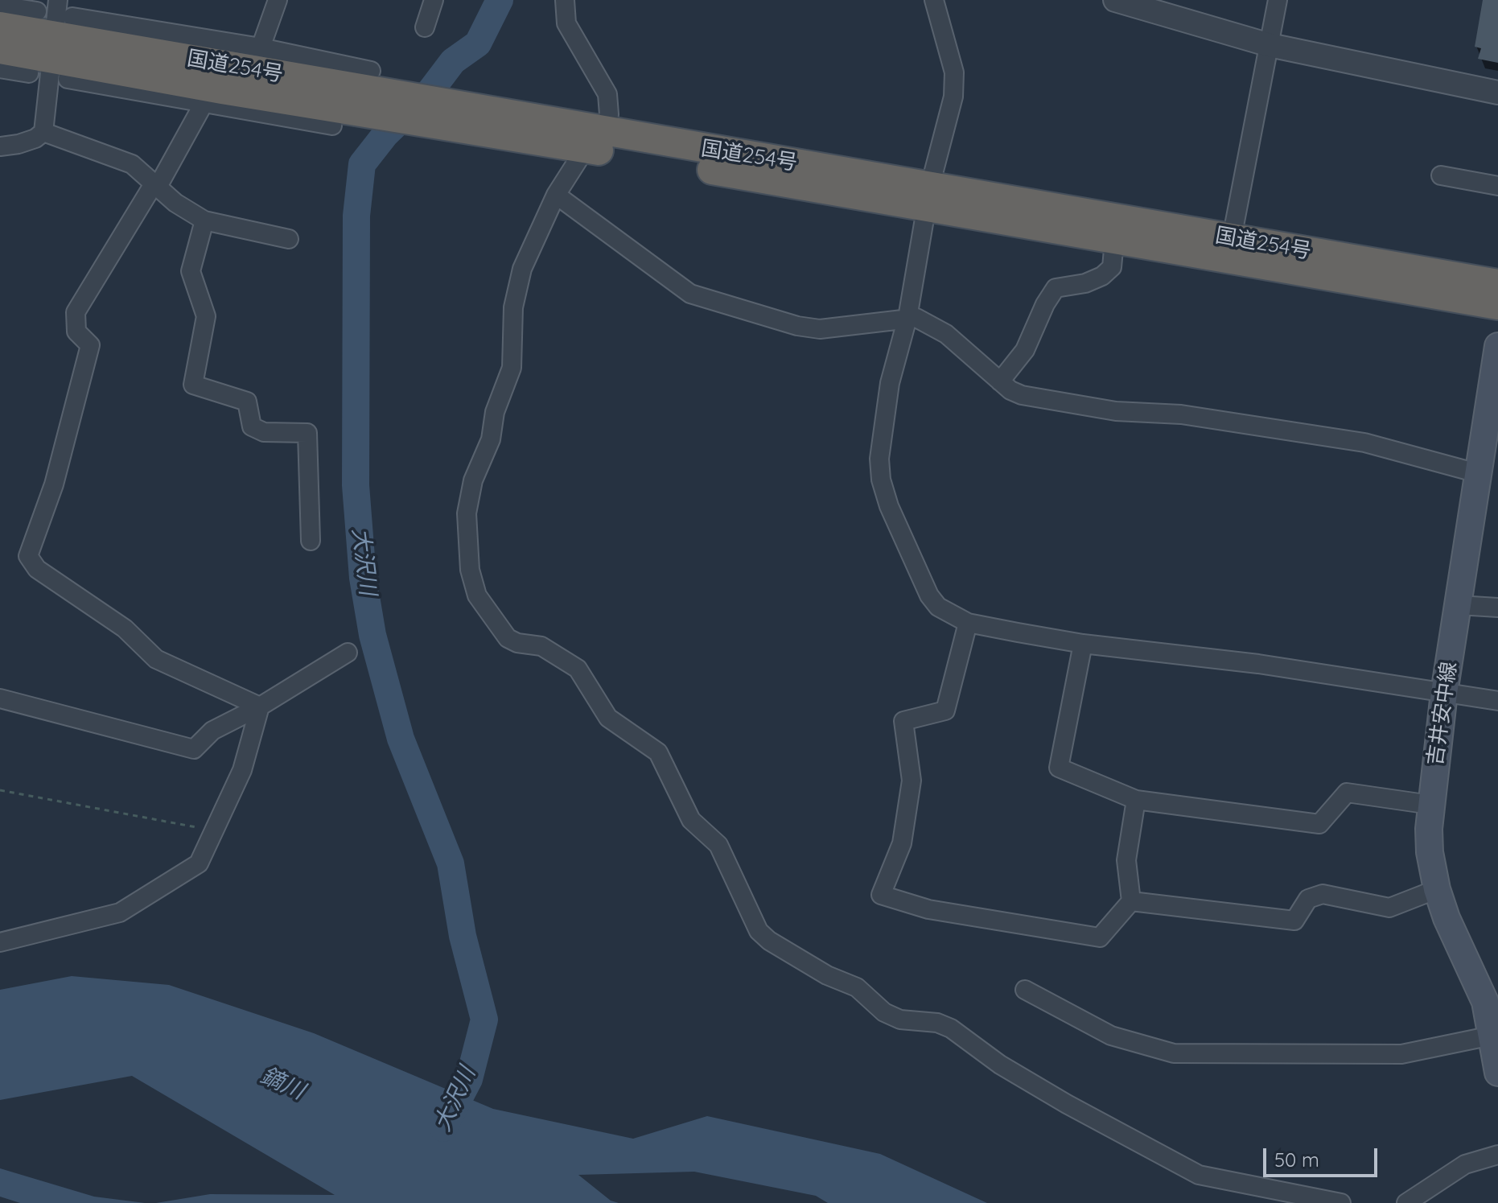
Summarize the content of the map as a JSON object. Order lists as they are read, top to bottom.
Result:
{
  "streets": {
    "highway": ["国道254号"],
    "main road": ["吉井安中線"]
  },
  "water": ["大沢川", "鏑川"],
  "scale_bar": "50 m"
}
